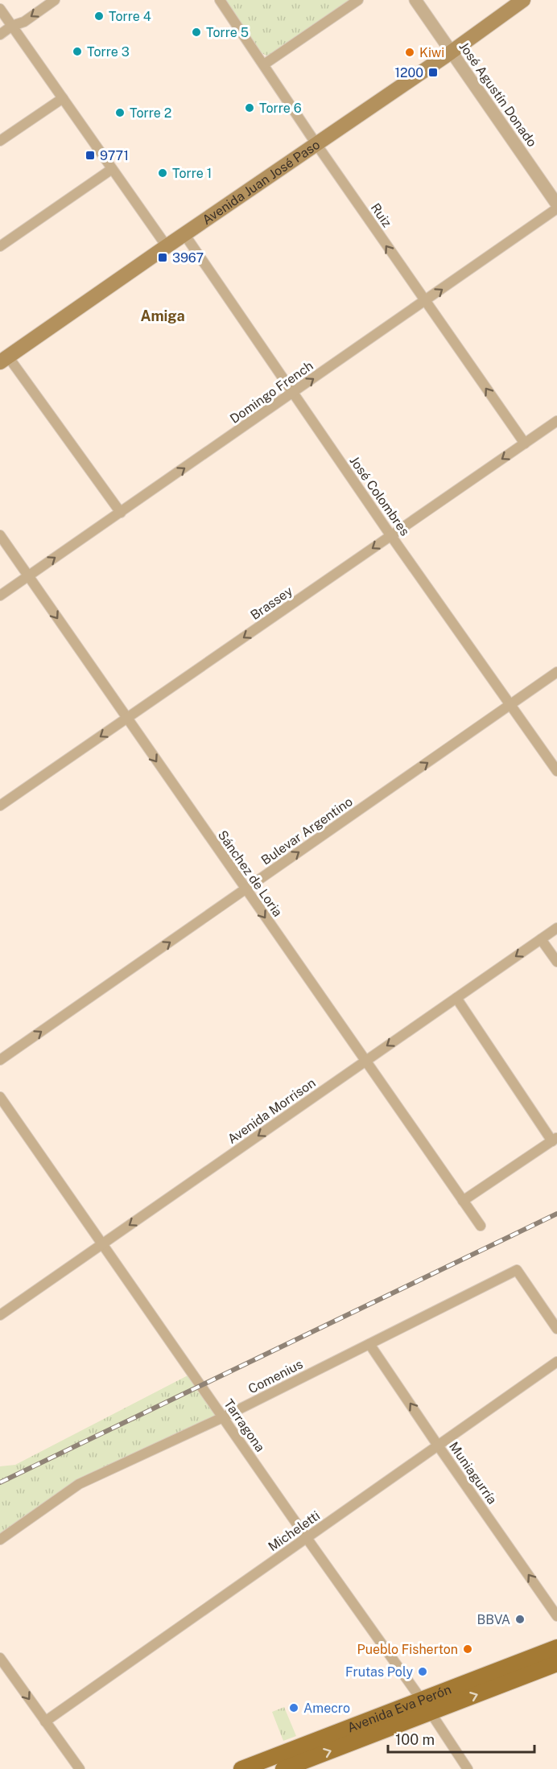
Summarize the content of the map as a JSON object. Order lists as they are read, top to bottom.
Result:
{
  "streets": {
    "main road": ["Avenida Juan José Paso", "Avenida Eva Perón"],
    "street": [
      "José Agustín Donado",
      "Ruiz",
      "Domingo French",
      "José Colombres",
      "Brassey",
      "Bulevar Argentino",
      "Sánchez de Loria",
      "Avenida Morrison",
      "Comenius",
      "Tarragona",
      "Muniagurría",
      "Micheletti"
    ]
  },
  "crossings": [
    ["José Agustín Donado", "Avenida Juan José Paso"],
    ["Avenida Juan José Paso", "Ruiz"],
    ["Avenida Juan José Paso", "José Colombres"],
    ["Ruiz", "Domingo French"],
    ["Ruiz", "Brassey"],
    ["Domingo French", "José Colombres"],
    ["Domingo French", "Sánchez de Loria"],
    ["José Colombres", "Brassey"],
    ["José Colombres", "Bulevar Argentino"],
    ["Brassey", "Sánchez de Loria"],
    ["Bulevar Argentino", "Sánchez de Loria"],
    ["Sánchez de Loria", "Avenida Morrison"],
    ["Avenida Morrison", "Tarragona"],
    ["Comenius", "Tarragona"],
    ["Comenius", "Muniagurría"],
    ["Tarragona", "Micheletti"],
    ["Tarragona", "Avenida Eva Perón"],
    ["Muniagurría", "Micheletti"]
  ],
  "one_way": [
    "Ruiz",
    "Domingo French",
    "Brassey",
    "Bulevar Argentino",
    "Sánchez de Loria",
    "Avenida Morrison",
    "Muniagurría"
  ],
  "districts": ["Amiga"],
  "places": {
    "other": [
      "Torre 4",
      "Torre 5",
      "Torre 3",
      "Kiwi",
      "Torre 6",
      "Torre 2",
      "Torre 1",
      "BBVA",
      "Pueblo Fisherton",
      "Frutas Poly",
      "Amecro"
    ],
    "transit": ["1200", "9771", "3967"]
  },
  "scale_bar": "100 m"
}
